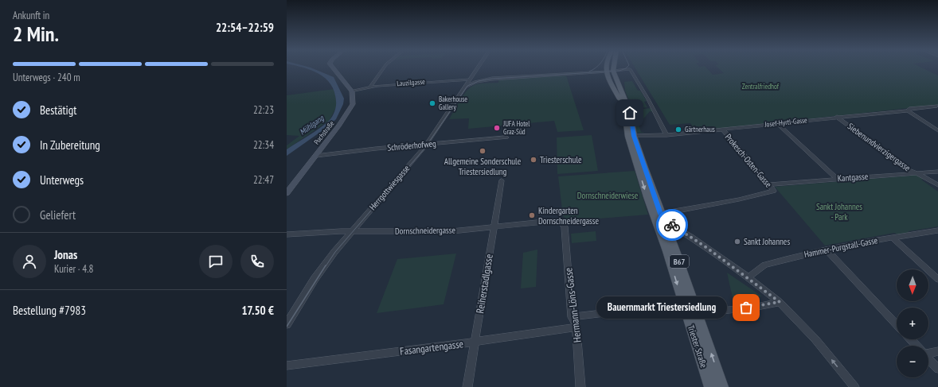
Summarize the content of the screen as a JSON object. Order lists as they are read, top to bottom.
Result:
{
  "streets": {
    "main road": ["Puchstraße", "B67", "Triester Straße"],
    "street": [
      "Lauzilgasse",
      "Josef-Hyrtl-Gasse",
      "Schröderhofweg",
      "Siebenundvierzigergasse",
      "Prokesch-Osten-Gasse",
      "Kantgasse",
      "Herrgottwiesgasse",
      "Dornschneidergasse",
      "Hammer-Purgstall-Gasse",
      "Reiherstadlgasse",
      "Hermann-Löns-Gasse",
      "Fasangartengasse"
    ]
  },
  "crossings": [
    ["Lauzilgasse", "Puchstraße"],
    ["Lauzilgasse", "Herrgottwiesgasse"],
    ["Lauzilgasse", "Triester Straße"],
    ["Josef-Hyrtl-Gasse", "Siebenundvierzigergasse"],
    ["Josef-Hyrtl-Gasse", "Prokesch-Osten-Gasse"],
    ["Josef-Hyrtl-Gasse", "Triester Straße"],
    ["Puchstraße", "Schröderhofweg"],
    ["Schröderhofweg", "Herrgottwiesgasse"],
    ["Siebenundvierzigergasse", "Kantgasse"],
    ["Prokesch-Osten-Gasse", "Kantgasse"],
    ["Prokesch-Osten-Gasse", "Triester Straße"],
    ["Herrgottwiesgasse", "Dornschneidergasse"],
    ["Dornschneidergasse", "Reiherstadlgasse"],
    ["Dornschneidergasse", "Hermann-Löns-Gasse"],
    ["Reiherstadlgasse", "Fasangartengasse"],
    ["Hermann-Löns-Gasse", "Fasangartengasse"]
  ],
  "water": ["Mühlgang"],
  "parks": ["Zentralfriedhof", "Dornschneiderwiese", "Sankt Johannes - Park"],
  "places": [
    "Bakerhouse Gallery",
    "JUFA Hotel Graz-Süd",
    "Gärtnerhaus",
    "Allgemeine Sonderschule Triestersiedlung",
    "Triesterschule",
    "Kindergarten Dornschneidergasse",
    "Sankt Johannes",
    "Bauernmarkt Triestersiedlung"
  ],
  "north": "bottom",
  "page": {
    "heading": ["2 Min.", "Ankunft in", "22:54–22:59"],
    "panel": [
      "Jonas",
      "Kurier · 4.8",
      "Bestellung #7983",
      "17.50 €"
    ],
    "bar": "Unterwegs · 240 m",
    "list": [
      ["Bestätigt", "22:23"],
      ["In Zubereitung", "22:34"],
      ["Unterwegs", "22:47"],
      "Geliefert"
    ],
    "map_buttons": ["+", "−"],
    "bubble": "Bauernmarkt Triestersiedlung"
  }
}
